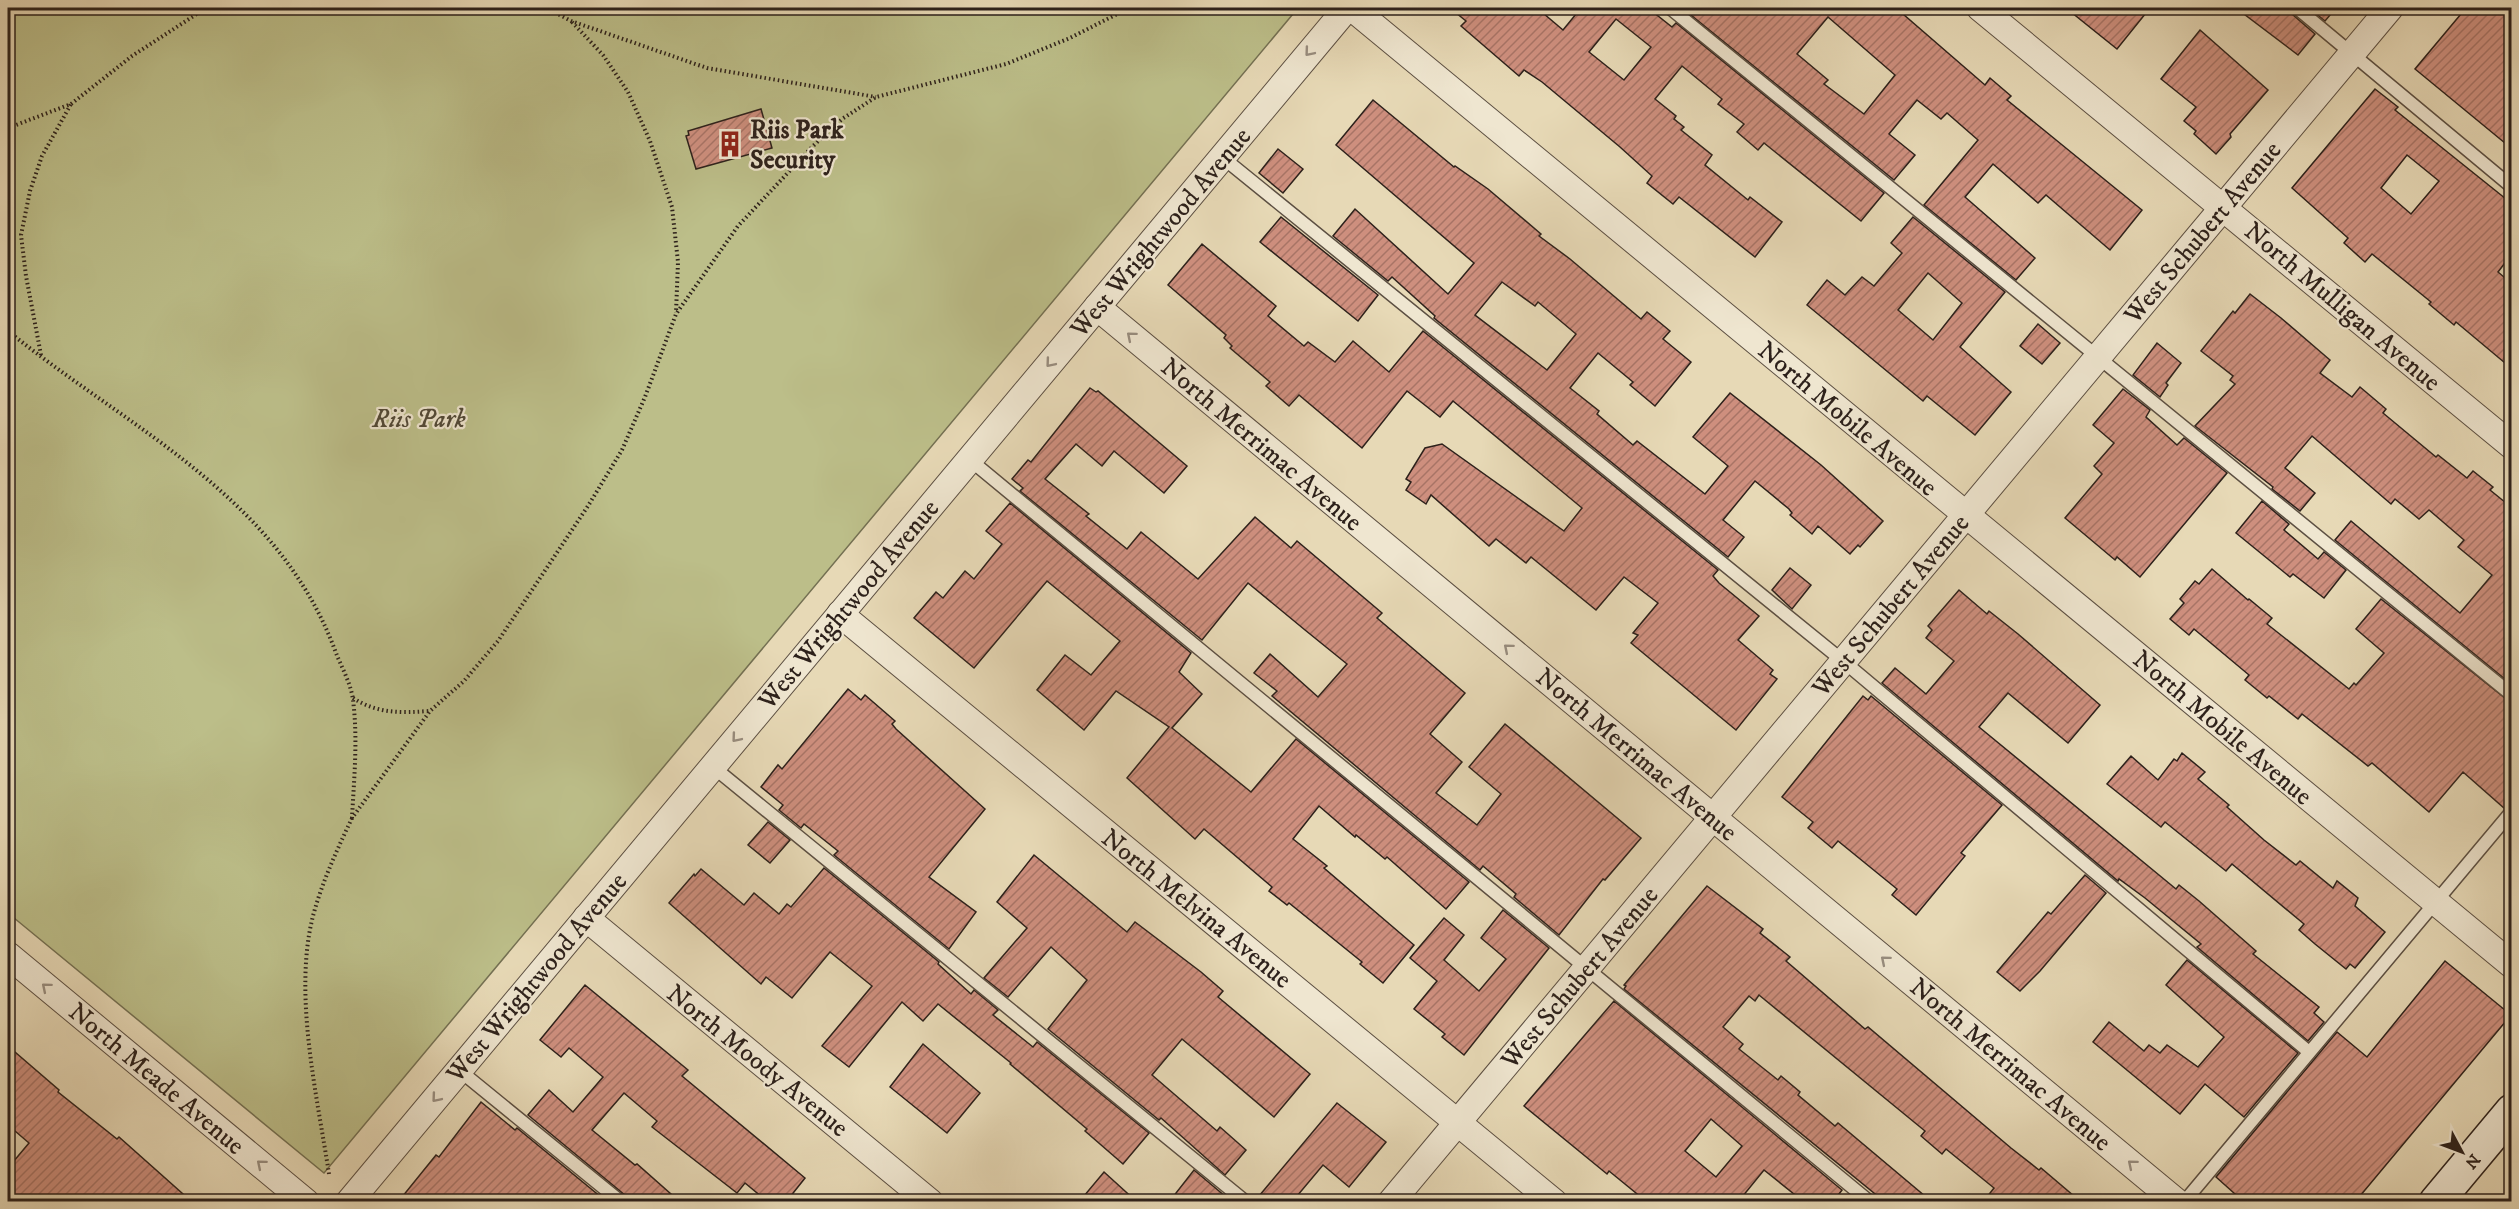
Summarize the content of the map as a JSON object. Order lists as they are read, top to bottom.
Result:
{
  "streets": {
    "street": [
      "West Wrightwood Avenue",
      "West Schubert Avenue",
      "North Mulligan Avenue",
      "North Mobile Avenue",
      "North Merrimac Avenue",
      "North Melvina Avenue",
      "North Moody Avenue",
      "North Meade Avenue"
    ]
  },
  "crossings": [
    ["West Wrightwood Avenue", "North Merrimac Avenue"],
    ["West Wrightwood Avenue", "North Melvina Avenue"],
    ["West Wrightwood Avenue", "North Moody Avenue"],
    ["West Schubert Avenue", "North Mulligan Avenue"],
    ["West Schubert Avenue", "North Mobile Avenue"],
    ["West Schubert Avenue", "North Merrimac Avenue"],
    ["West Schubert Avenue", "North Melvina Avenue"]
  ],
  "one_way": ["West Wrightwood Avenue", "North Merrimac Avenue", "North Meade Avenue"],
  "parks": ["Riis Park"],
  "places": {
    "building": ["Riis Park Security"]
  },
  "north": "bottom right"
}
